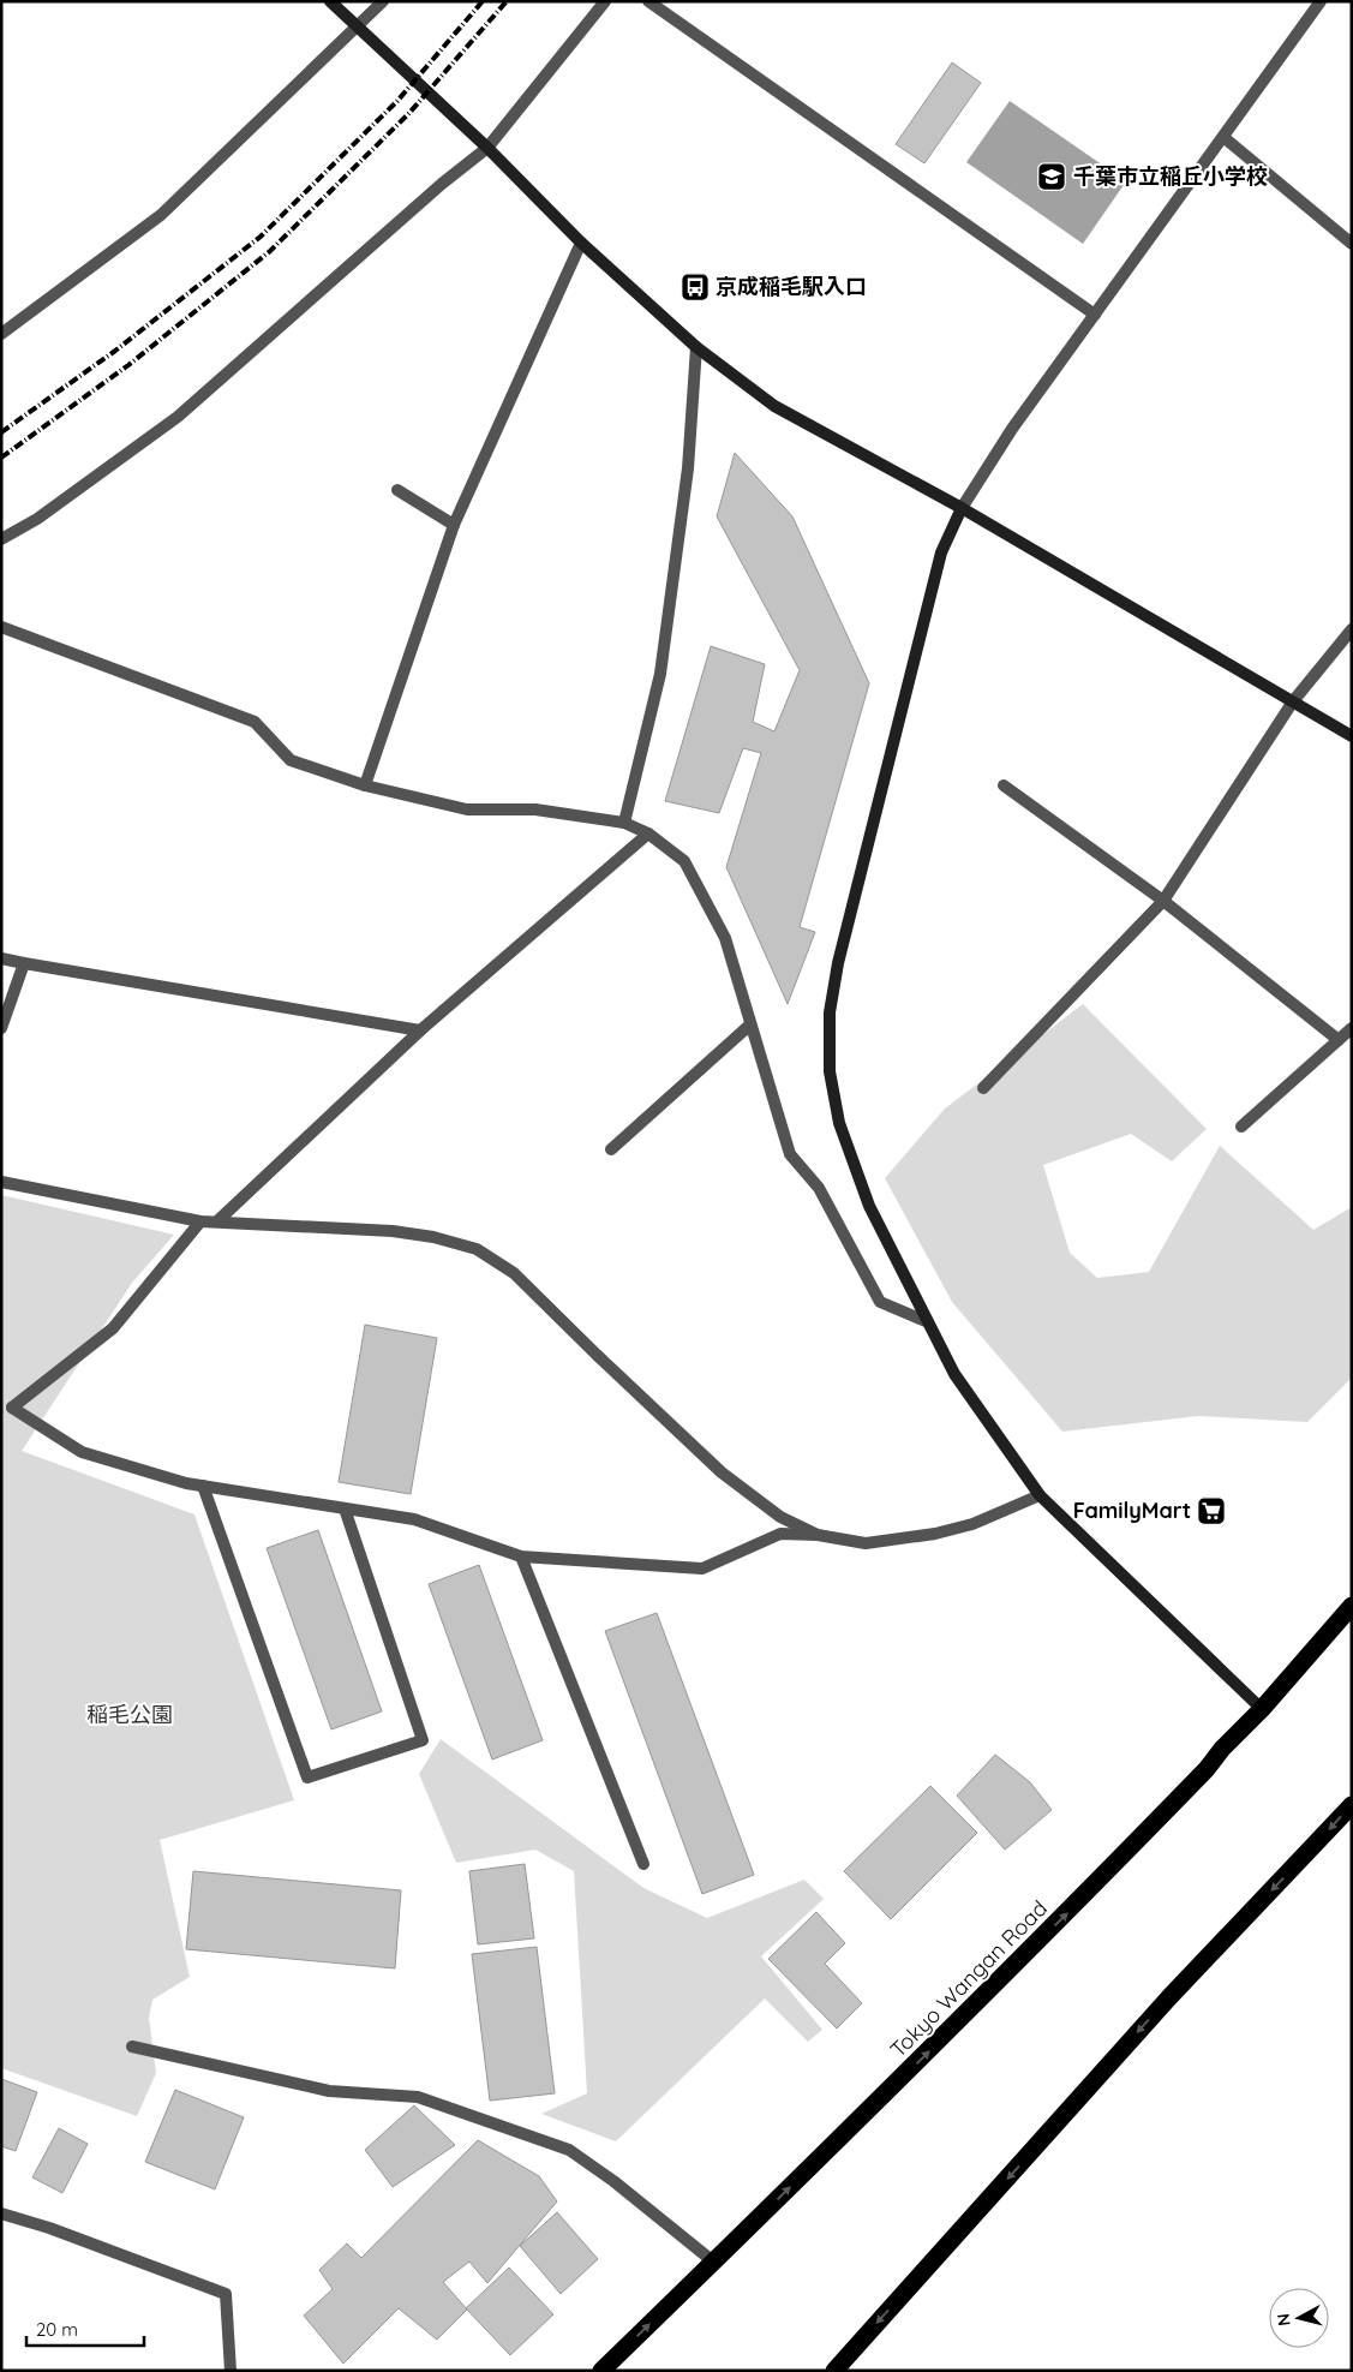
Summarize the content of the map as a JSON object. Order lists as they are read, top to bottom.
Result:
{
  "streets": {
    "highway": ["Tokyo Wangan Road"]
  },
  "parks": ["稲毛公園"],
  "places": {
    "school or university": ["千葉市立稲丘小学校"],
    "bus stop": ["京成稲毛駅入口"],
    "supermarket": ["FamilyMart"]
  },
  "scale_bar": "20 m",
  "north": "left"
}
